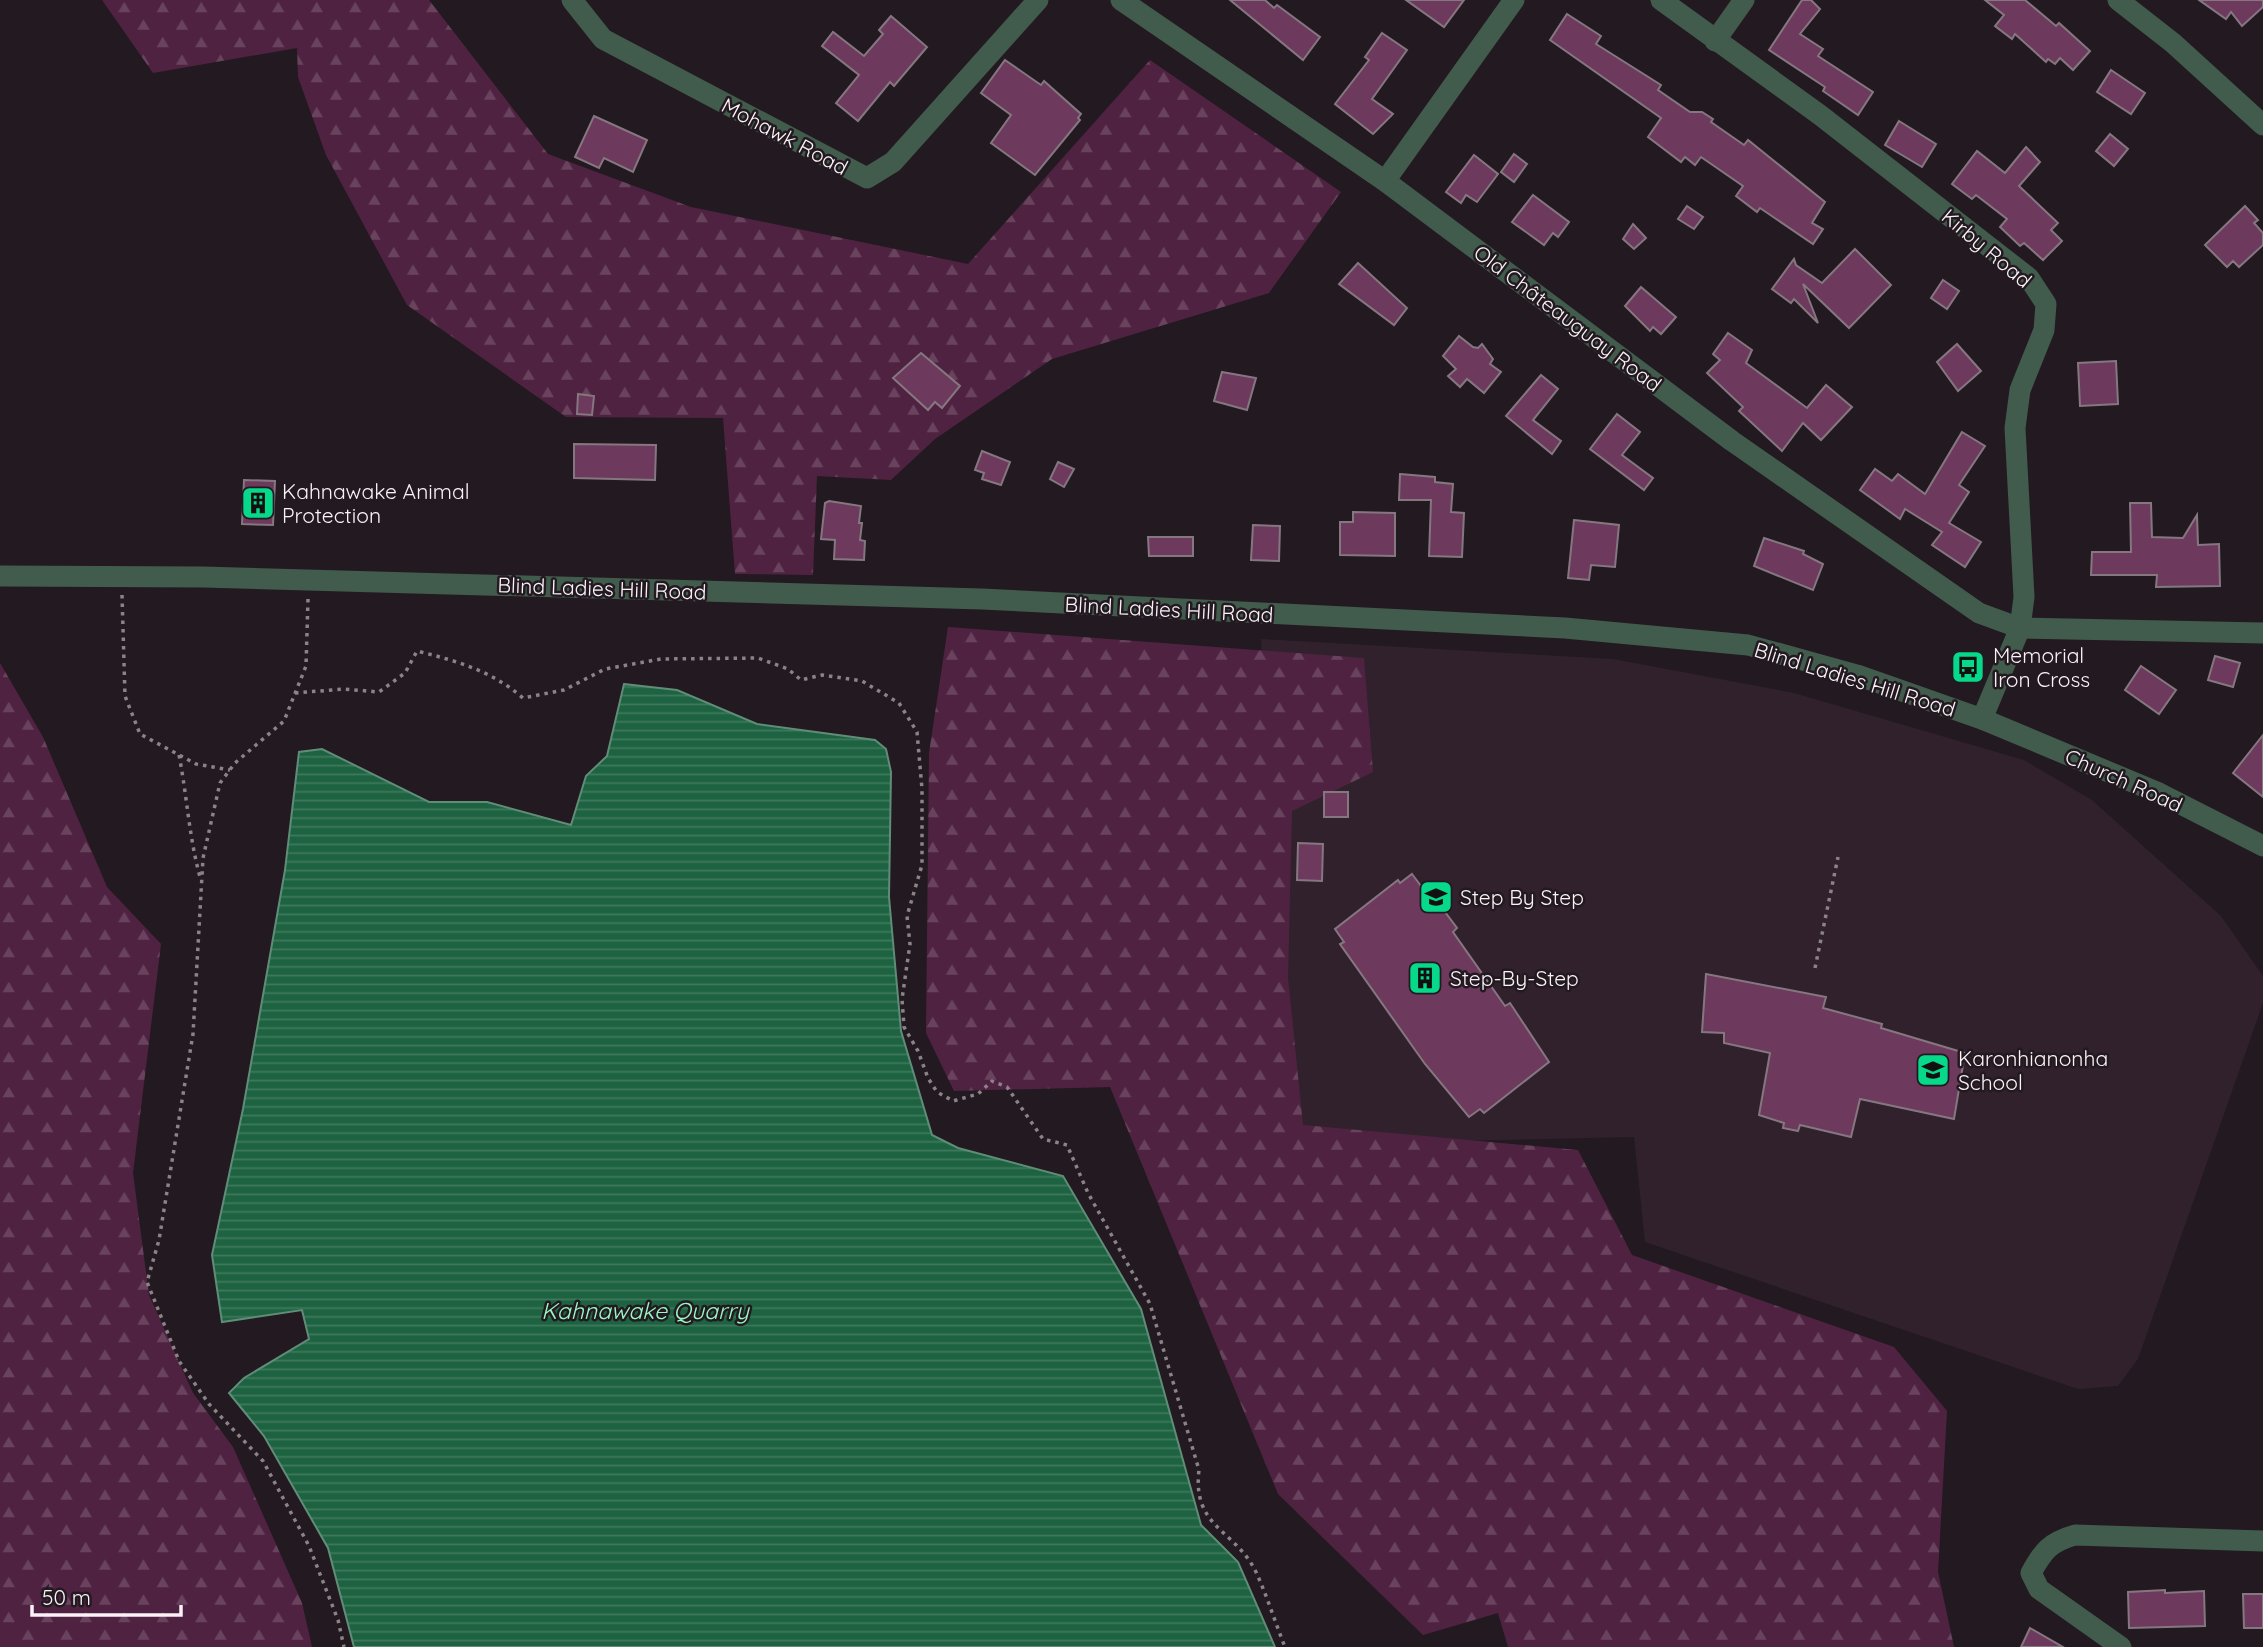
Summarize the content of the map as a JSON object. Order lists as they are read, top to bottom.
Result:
{
  "streets": {
    "street": [
      "Mohawk Road",
      "Kirby Road",
      "Old Châteauguay Road",
      "Blind Ladies Hill Road",
      "Church Road"
    ]
  },
  "crossings": [
    ["Kirby Road", "Old Châteauguay Road"],
    ["Kirby Road", "Blind Ladies Hill Road"],
    ["Old Châteauguay Road", "Blind Ladies Hill Road"],
    ["Blind Ladies Hill Road", "Church Road"]
  ],
  "water": ["Kahnawake Quarry"],
  "places": {
    "building": ["Kahnawake Animal Protection", "Step-By-Step"],
    "bus stop": ["Memorial Iron Cross"],
    "school or university": ["Step By Step", "Karonhianonha School"]
  },
  "scale_bar": "50 m"
}
